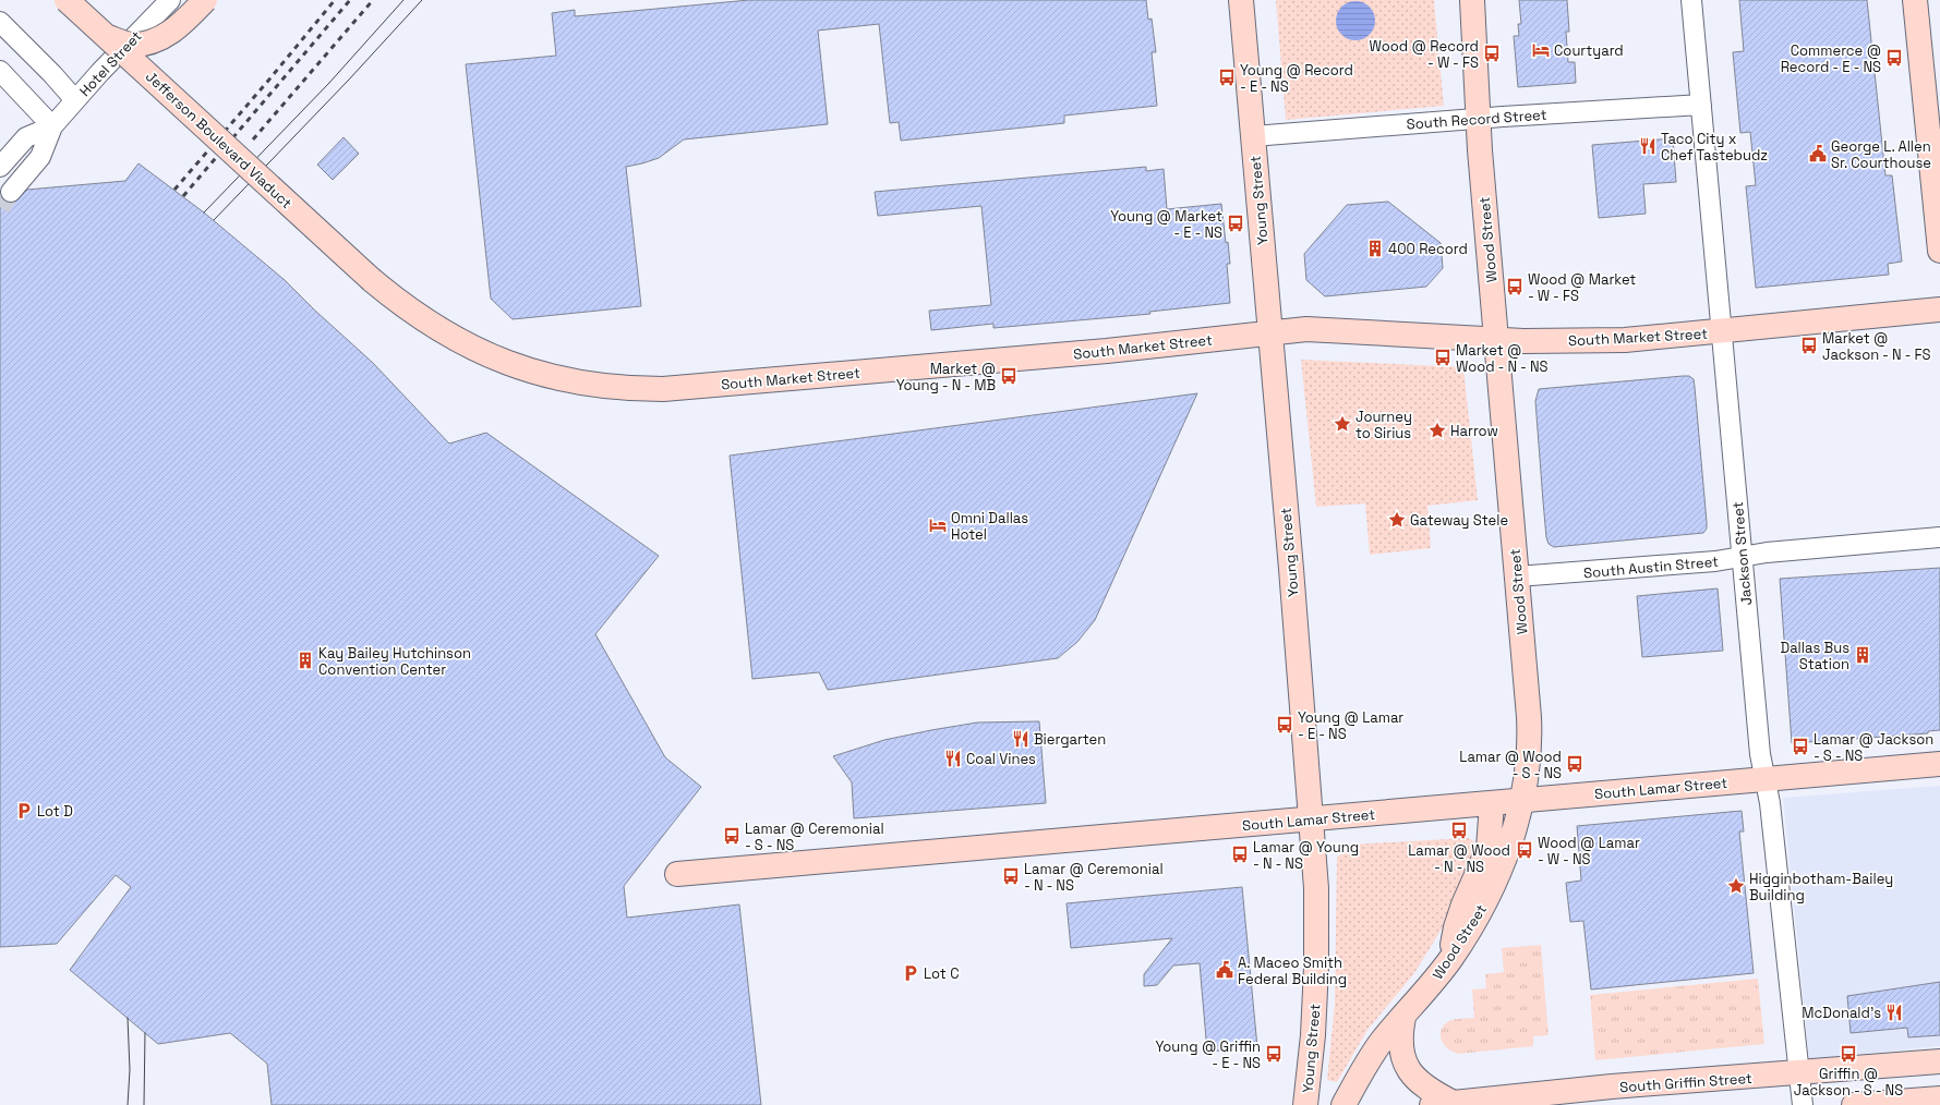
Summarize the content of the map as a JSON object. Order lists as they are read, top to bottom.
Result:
{
  "streets": {
    "main road": [
      "Jefferson Boulevard Viaduct",
      "Young Street",
      "Wood Street",
      "South Market Street",
      "South Lamar Street",
      "South Griffin Street"
    ],
    "street": [
      "Hotel Street",
      "South Record Street",
      "Jackson Street",
      "South Austin Street"
    ]
  },
  "crossings": [
    ["South Record Street", "Young Street"],
    ["South Record Street", "Wood Street"],
    ["South Record Street", "Jackson Street"],
    ["Jefferson Boulevard Viaduct", "South Market Street"],
    ["Young Street", "South Market Street"],
    ["Young Street", "South Lamar Street"],
    ["Wood Street", "South Market Street"],
    ["Wood Street", "South Austin Street"],
    ["Wood Street", "South Lamar Street"],
    ["South Market Street", "Jackson Street"],
    ["Jackson Street", "South Austin Street"],
    ["Jackson Street", "South Lamar Street"],
    ["Jackson Street", "South Griffin Street"]
  ],
  "places": {
    "hotel": ["Courtyard", "Omni Dallas Hotel"],
    "bus stop": [
      "Wood @ Record - W - FS",
      "Commerce @ Record - E - NS",
      "Young @ Record - E - NS",
      "Young @ Market - E - NS",
      "Wood @ Market - W - FS",
      "Market @ Jackson - N - FS",
      "Market @ Wood - N - NS",
      "Market @ Young - N - MB",
      "Young @ Lamar - E - NS",
      "Lamar @ Jackson - S - NS",
      "Lamar @ Wood - S - NS",
      "Lamar @ Wood - N - NS",
      "Lamar @ Ceremonial - S - NS",
      "Wood @ Lamar - W - NS",
      "Lamar @ Young - N - NS",
      "Lamar @ Ceremonial - N - NS",
      "Young @ Griffin - E - NS",
      "Griffin @ Jackson - S - NS"
    ],
    "restaurant": [
      "Taco City x Chef Tastebudz",
      "Biergarten",
      "Coal Vines",
      "McDonald's"
    ],
    "public building": ["George L. Allen Sr. Courthouse", "A. Maceo Smith Federal Building"],
    "building": ["400 Record", "Dallas Bus Station", "Kay Bailey Hutchinson Convention Center"],
    "place": [
      "Journey to Sirius",
      "Harrow",
      "Gateway Stele",
      "Higginbotham-Bailey Building"
    ],
    "parking": ["Lot D", "Lot C"]
  }
}
